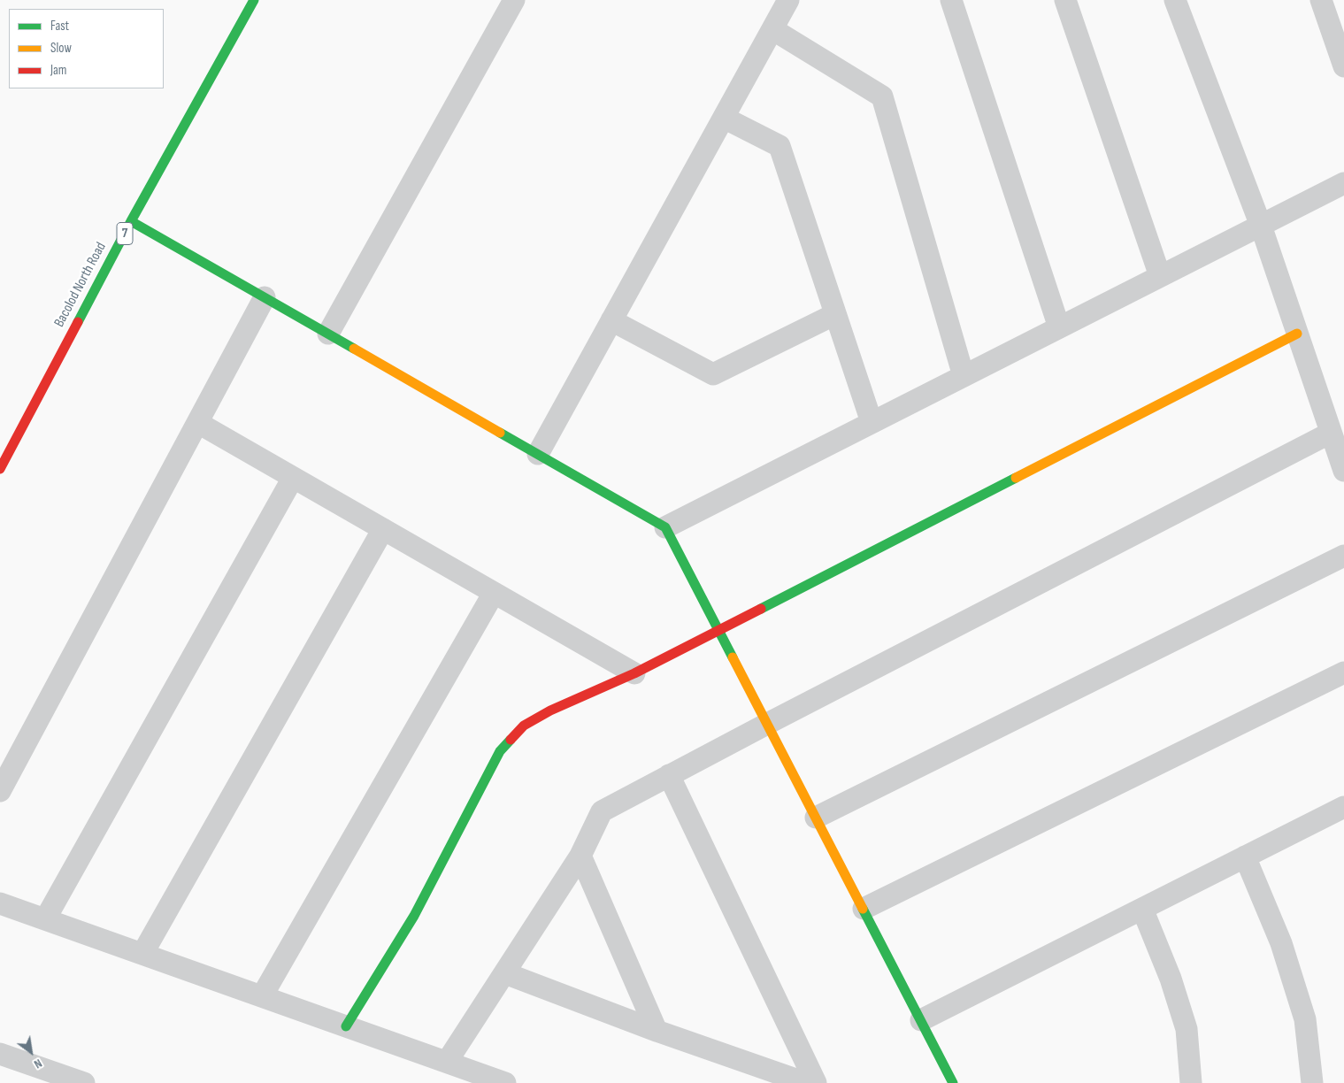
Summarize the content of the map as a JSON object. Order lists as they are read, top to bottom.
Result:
{
  "streets": {
    "main road": ["7", "Bacolod North Road"]
  },
  "legend": ["Fast", "Slow", "Jam"],
  "north": "bottom right"
}
